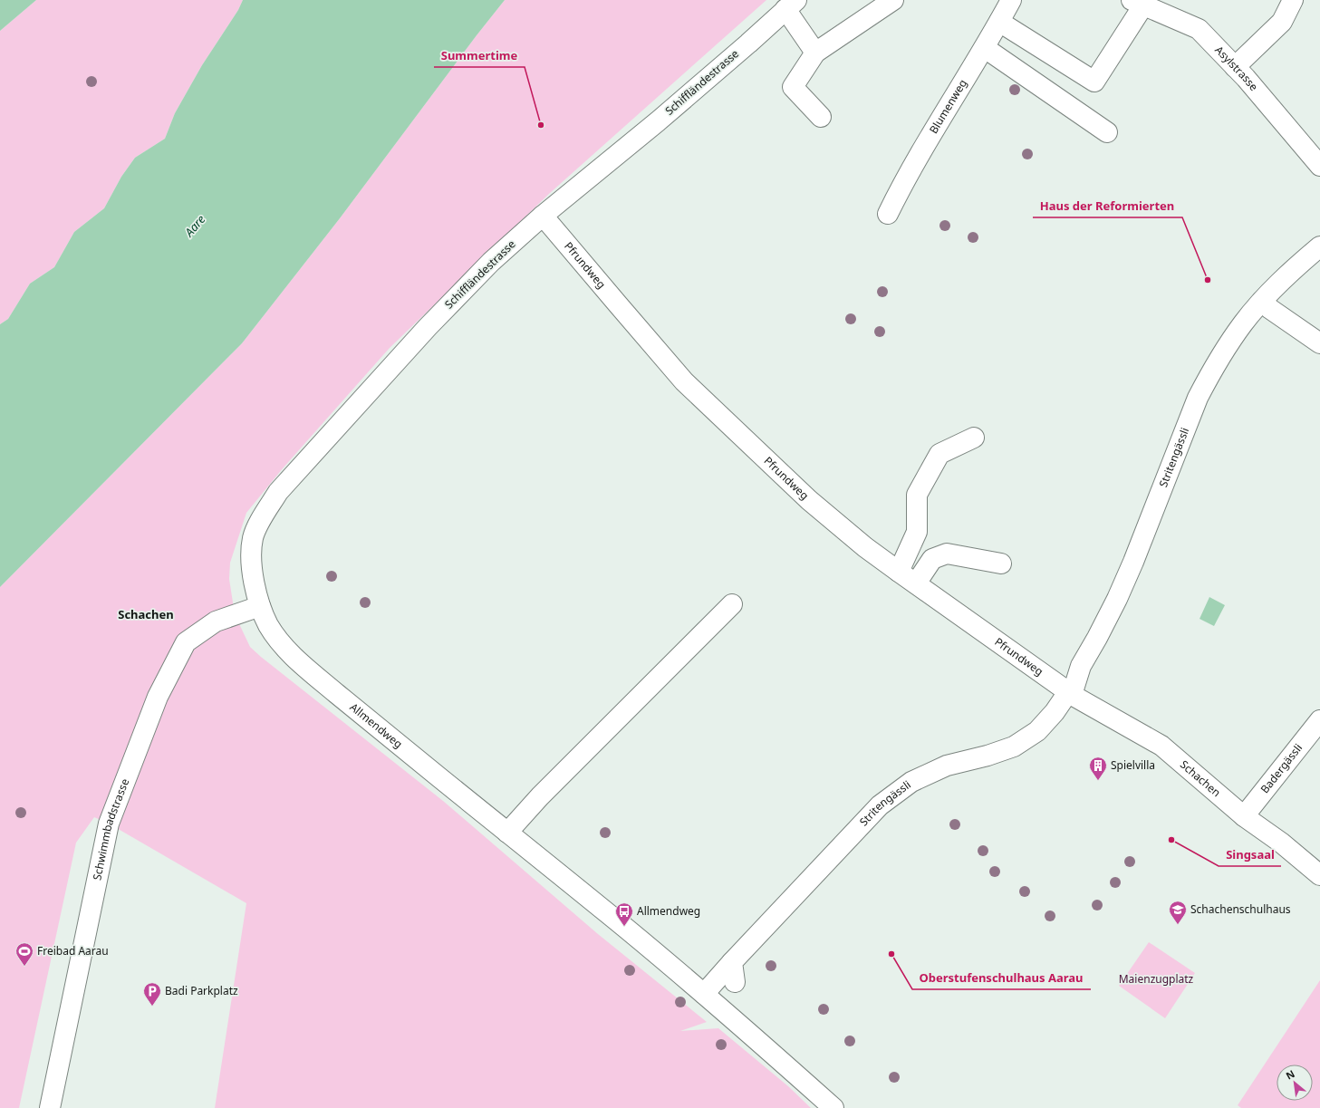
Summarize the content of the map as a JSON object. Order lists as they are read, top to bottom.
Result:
{
  "streets": {
    "street": [
      "Asylstrasse",
      "Schiffländestrasse",
      "Blumenweg",
      "Pfrundweg",
      "Stritengässli",
      "Allmendweg",
      "Badergässli",
      "Schachen",
      "Schwimmbadstrasse"
    ]
  },
  "crossings": [
    ["Schiffländestrasse", "Pfrundweg"],
    ["Schiffländestrasse", "Allmendweg"],
    ["Schiffländestrasse", "Schwimmbadstrasse"],
    ["Pfrundweg", "Stritengässli"],
    ["Pfrundweg", "Schachen"],
    ["Stritengässli", "Allmendweg"],
    ["Stritengässli", "Schachen"],
    ["Allmendweg", "Schwimmbadstrasse"],
    ["Badergässli", "Schachen"]
  ],
  "districts": ["Schachen"],
  "water": ["Aare"],
  "parks": ["Maienzugplatz"],
  "places": {
    "other": [
      "Summertime",
      "Haus der Reformierten",
      "Singsaal",
      "Oberstufenschulhaus Aarau"
    ],
    "building": ["Spielvilla"],
    "school or university": ["Schachenschulhaus"],
    "bus stop": ["Allmendweg"],
    "sports": ["Freibad Aarau"],
    "parking": ["Badi Parkplatz"]
  },
  "north": "top left"
}
